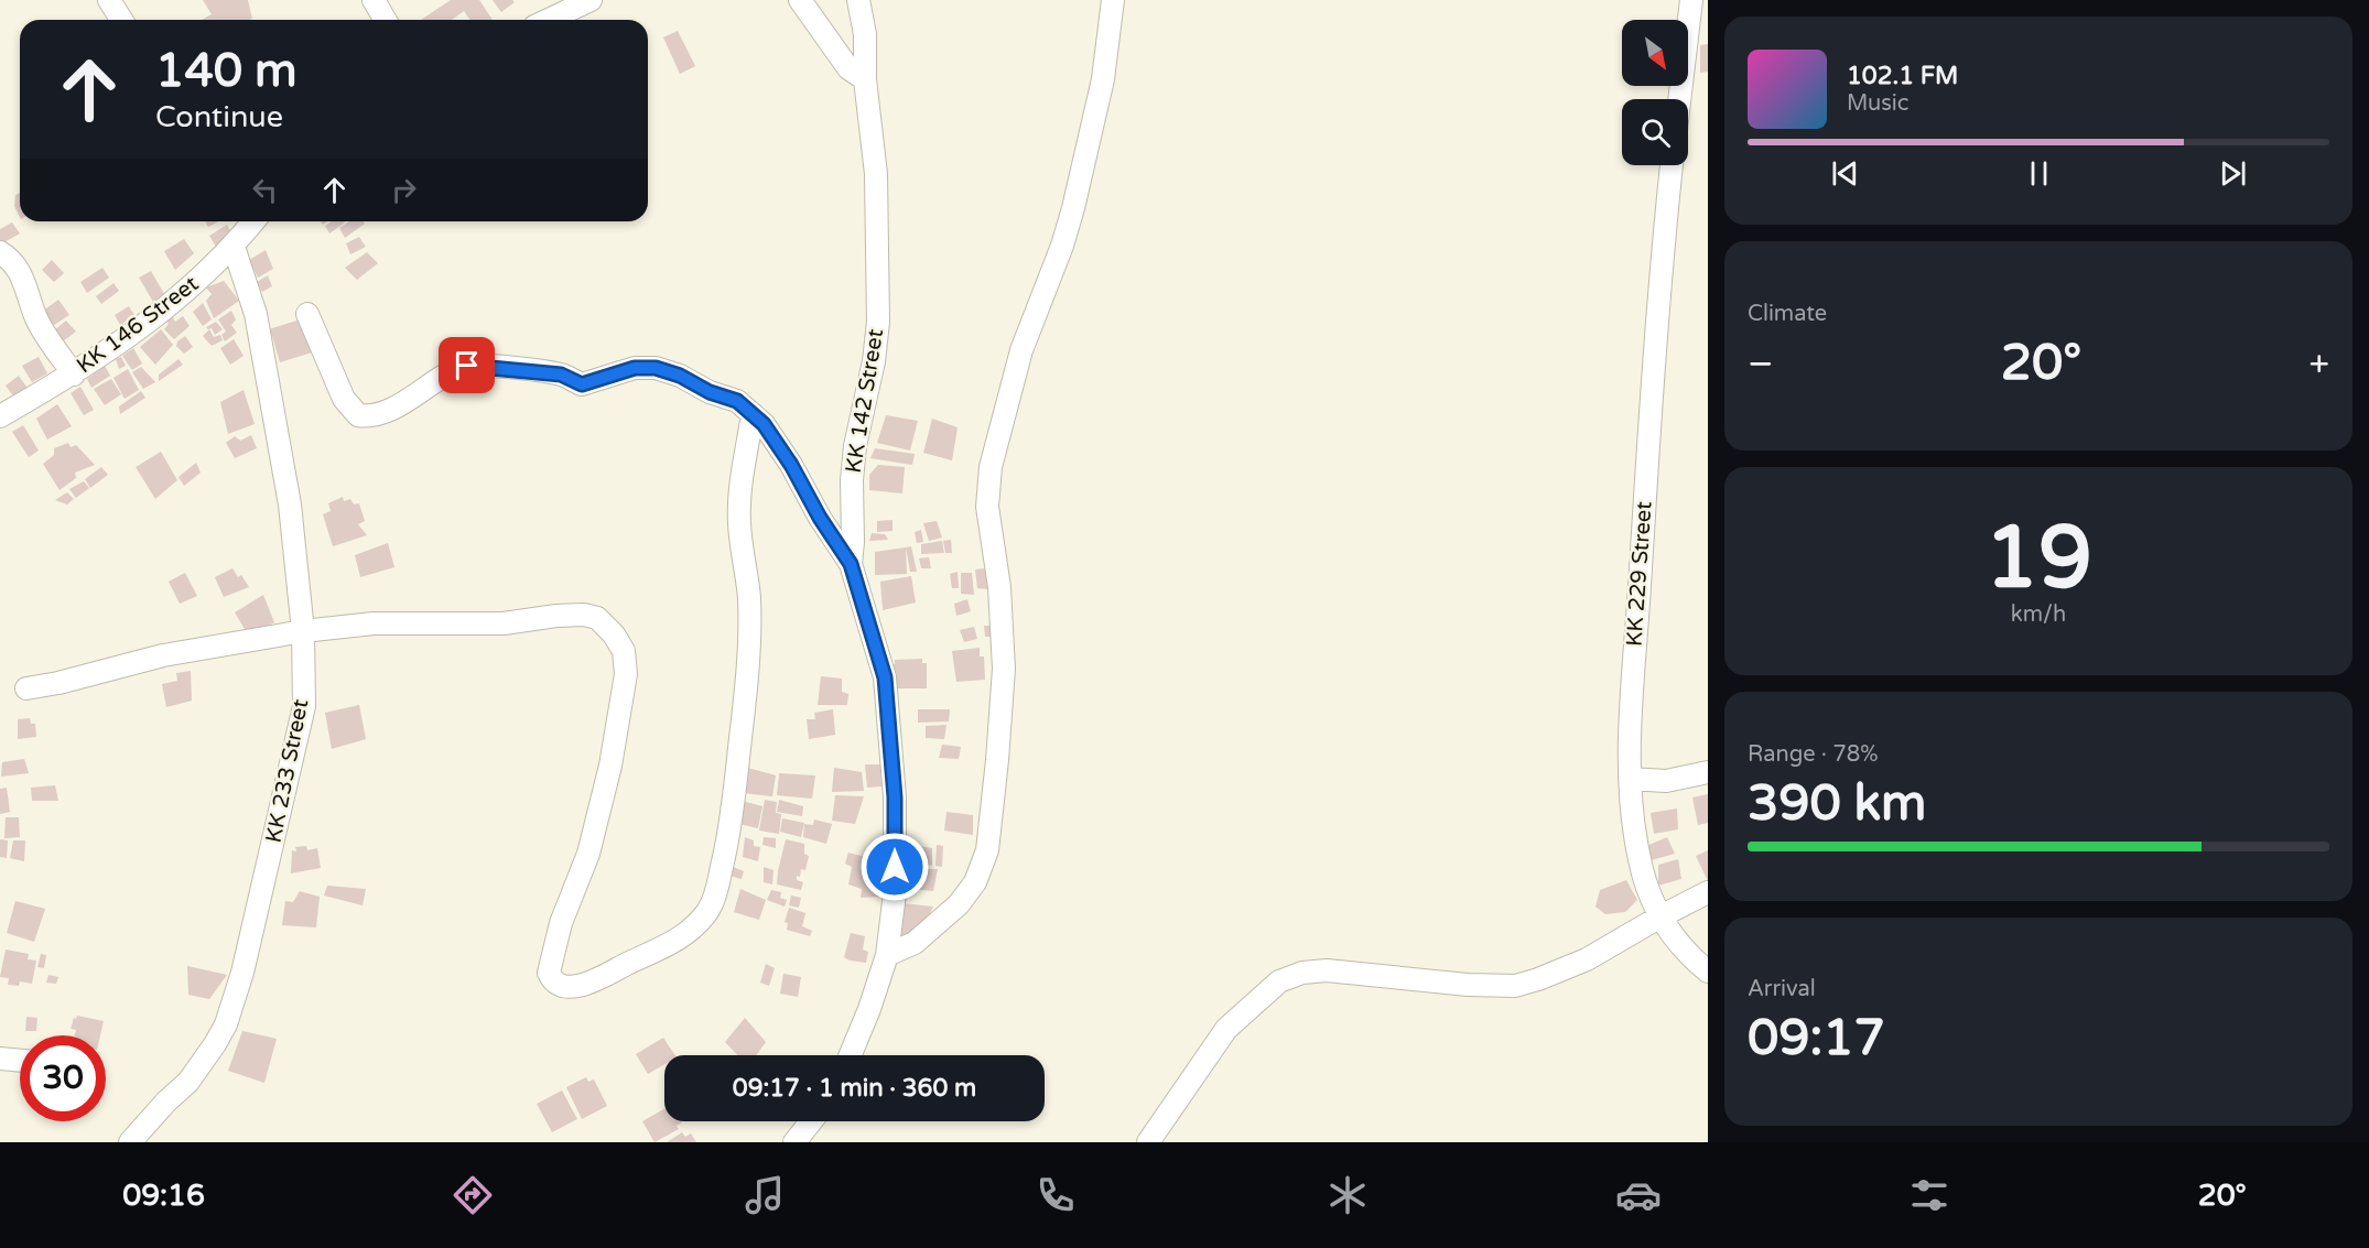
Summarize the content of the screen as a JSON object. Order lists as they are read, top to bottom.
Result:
{
  "streets": {
    "street": [
      "KK 146 Street",
      "KK 142 Street",
      "KK 229 Street",
      "KK 233 Street"
    ]
  },
  "crossings": [
    ["KK 146 Street", "KK 233 Street"]
  ],
  "north": "bottom right",
  "page": {
    "turn": ["140 m", "Continue"],
    "song": ["102.1 FM", "Music"],
    "tile": [
      "Climate",
      ["19", "km/h"],
      ["Range · 78%", "390 km"],
      ["Arrival", "09:17"]
    ],
    "heat": ["−", "20°", "+"],
    "limit": "30",
    "trip": "09:17 · 1 min · 360 m",
    "tabs": ["09:16", "20°"]
  }
}
